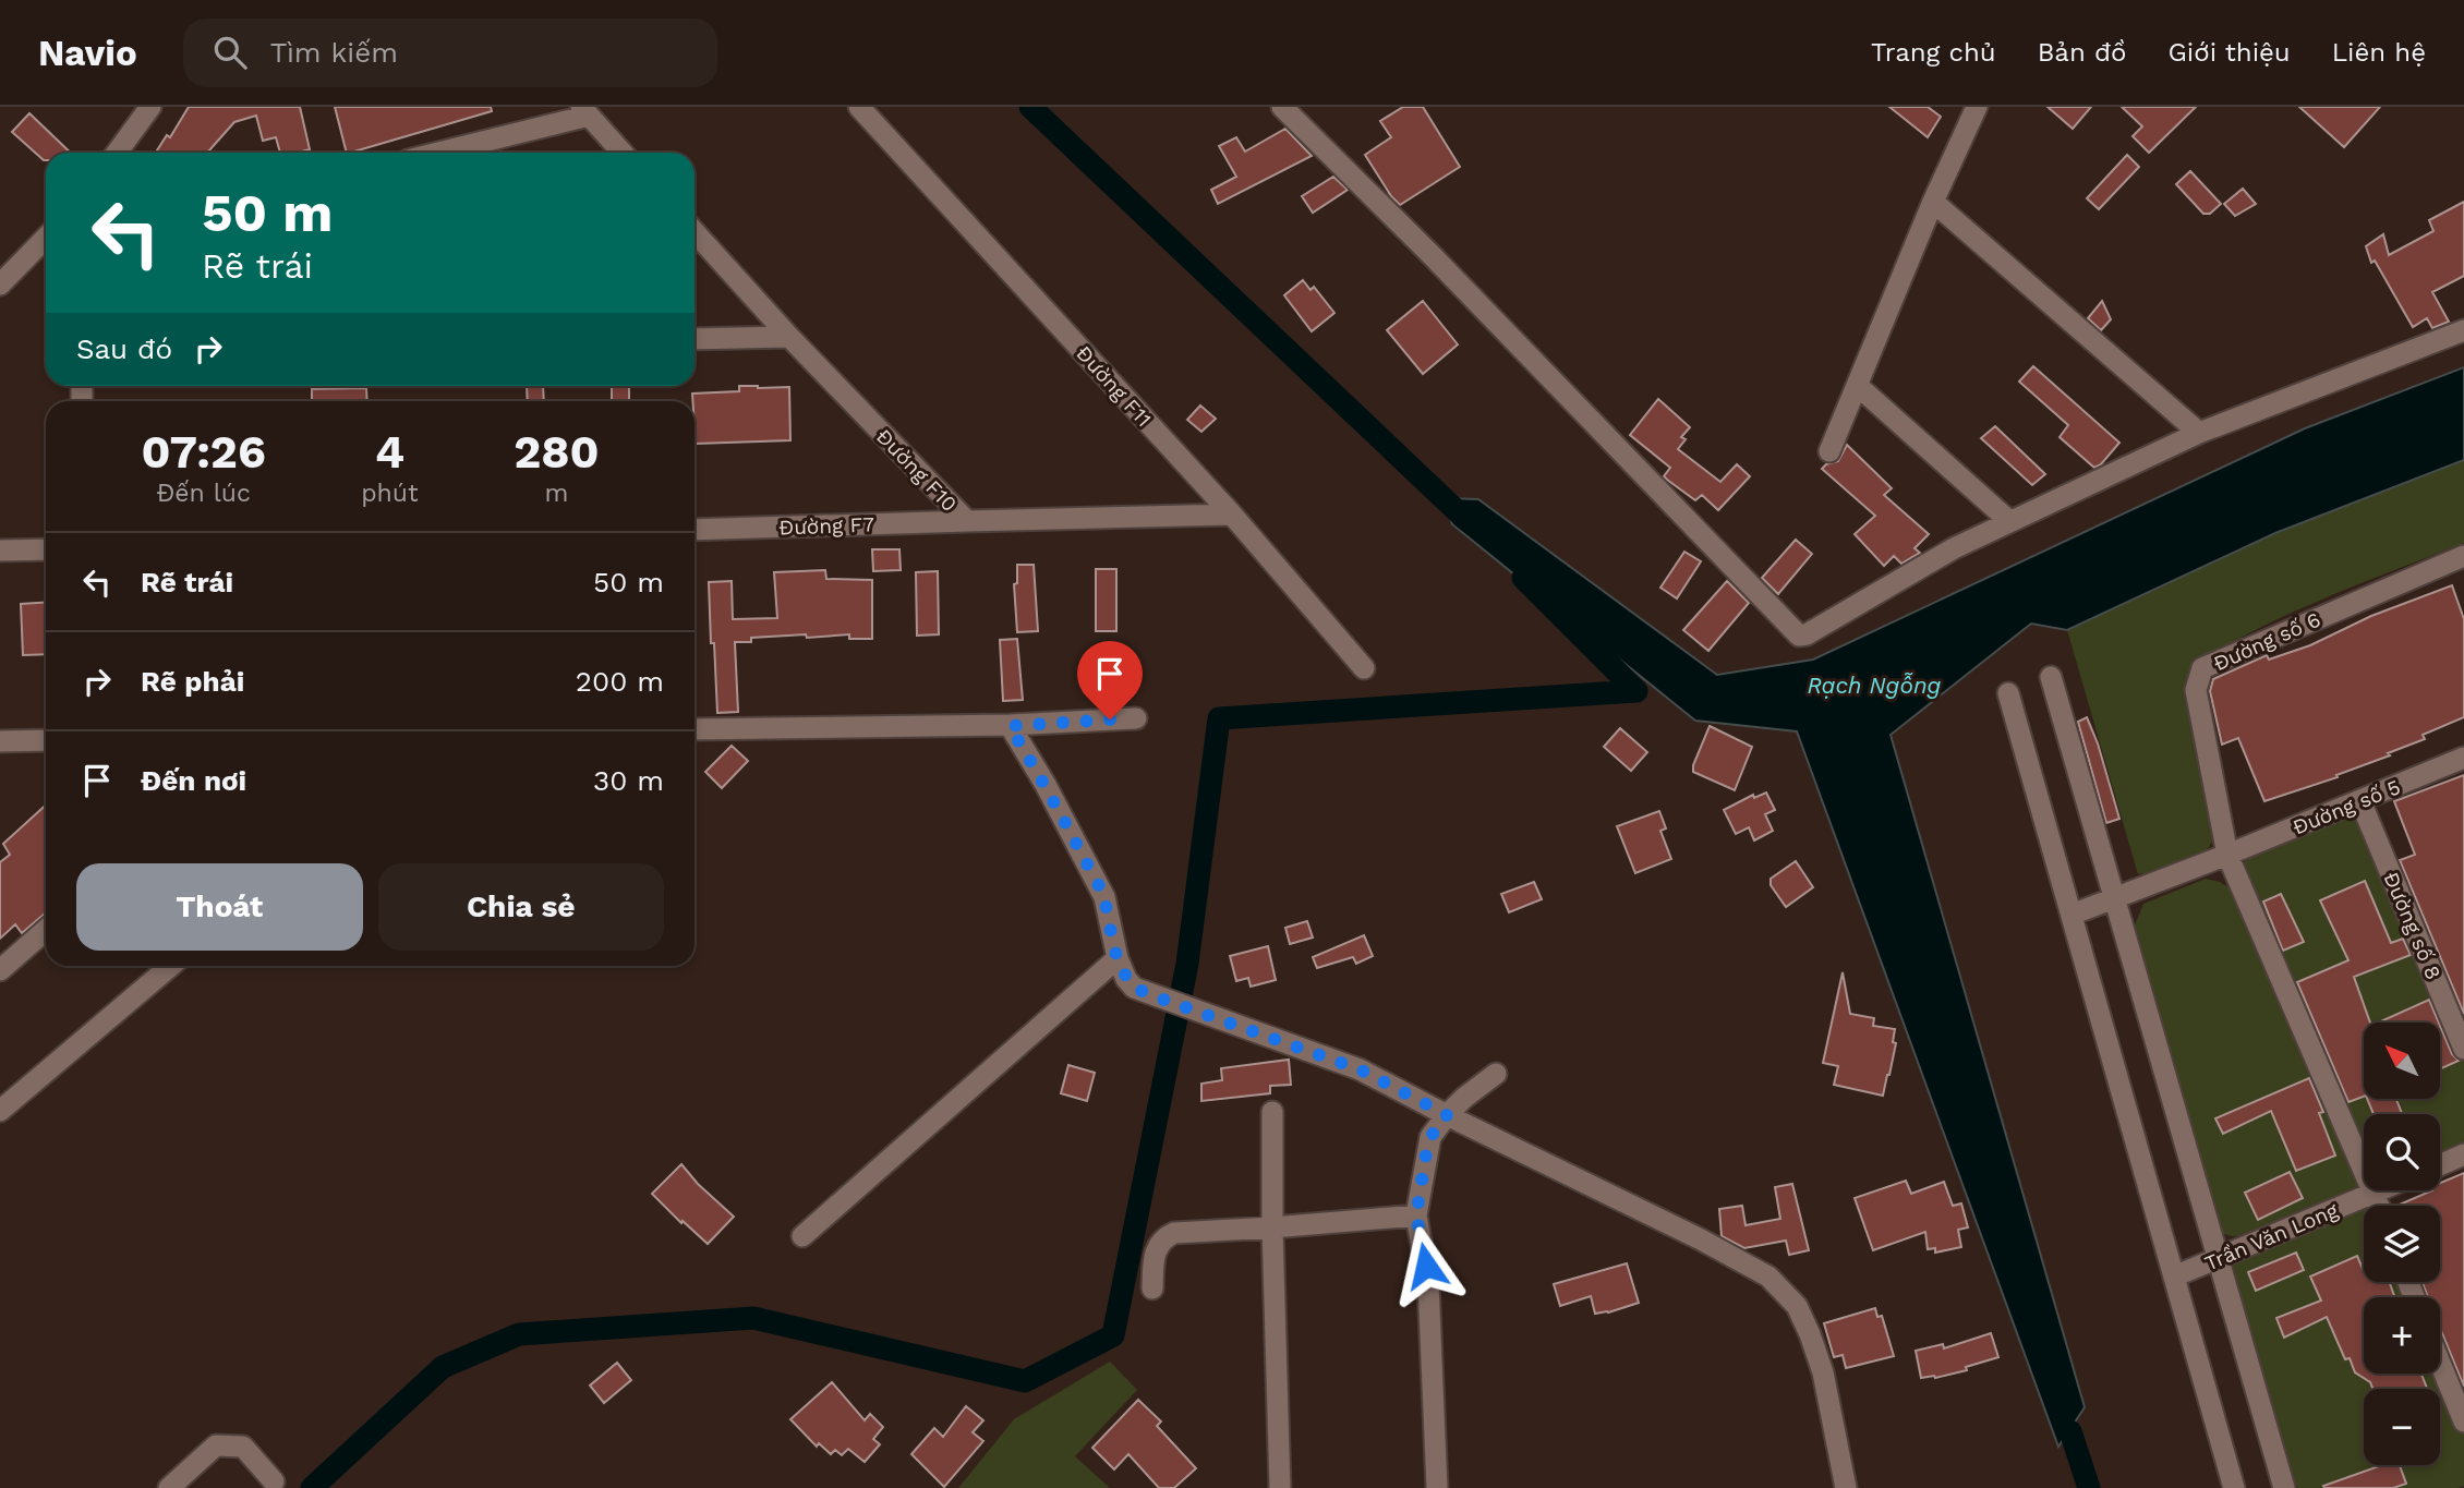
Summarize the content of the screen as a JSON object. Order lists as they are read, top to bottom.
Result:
{
  "streets": {
    "street": [
      "Đường F11",
      "Đường F10",
      "Đường F7",
      "Đường số 6",
      "Đường số 5",
      "Đường số 8",
      "Trần Văn Long"
    ]
  },
  "crossings": [
    ["Đường F11", "Đường F10"],
    ["Đường F10", "Đường F7"],
    ["Đường số 6", "Đường số 5"],
    ["Đường số 5", "Đường số 8"]
  ],
  "water": ["Rạch Ngỗng"],
  "north": "top left",
  "page": {
    "header": "Navio",
    "search": "Tìm kiếm",
    "nav": [
      "Trang chủ",
      "Bản đồ",
      "Giới thiệu",
      "Liên hệ"
    ],
    "turn": ["50 m", "Rẽ trái"],
    "then": "Sau đó",
    "eta": [
      "07:26",
      "Đến lúc",
      "4",
      "phút",
      "280",
      "m"
    ],
    "list": [
      {
        "name": "Rẽ trái",
        "value": "50 m"
      },
      {
        "name": "Rẽ phải",
        "value": "200 m"
      },
      {
        "name": "Đến nơi",
        "value": "30 m"
      }
    ],
    "buttons": ["Thoát", "Chia sẻ"],
    "map_buttons": ["+", "−"]
  }
}
